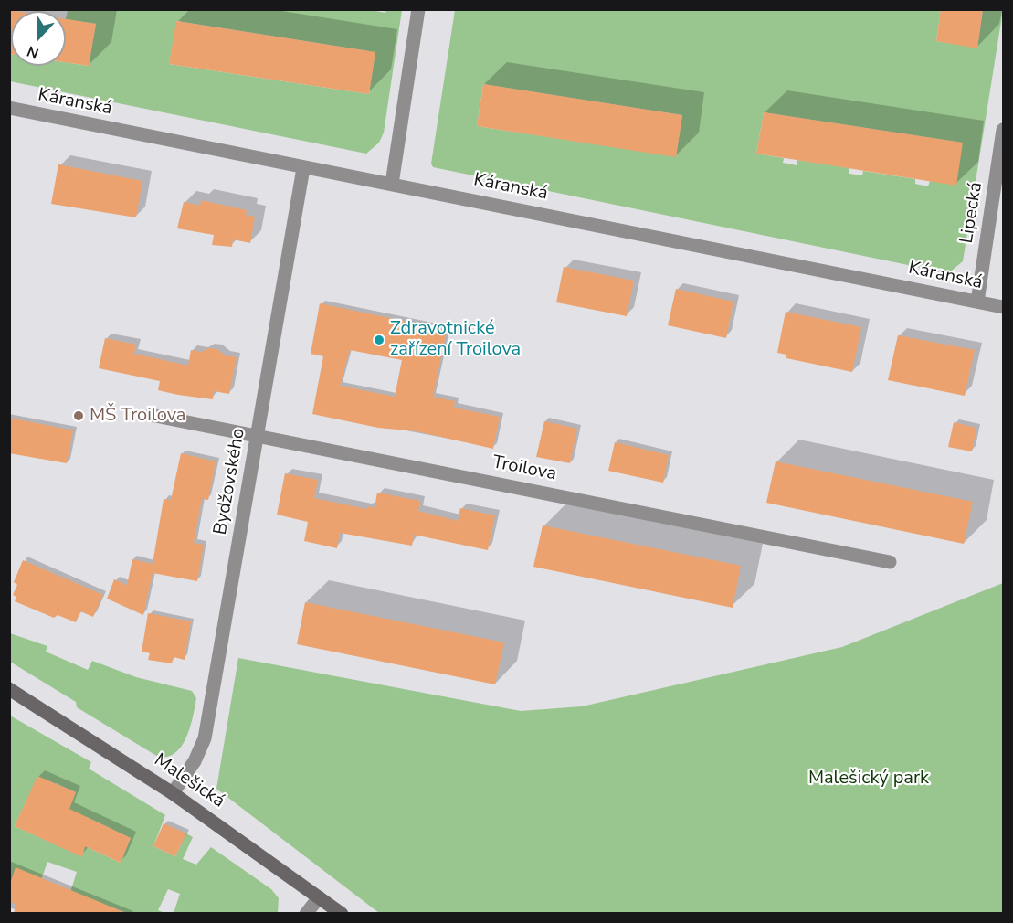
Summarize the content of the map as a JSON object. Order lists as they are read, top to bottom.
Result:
{
  "streets": {
    "street": [
      "Káranská",
      "Lipecká",
      "Troilova",
      "Bydžovského",
      "Malešická"
    ]
  },
  "crossings": [
    ["Káranská", "Lipecká"],
    ["Káranská", "Bydžovského"],
    ["Troilova", "Bydžovského"],
    ["Bydžovského", "Malešická"]
  ],
  "parks": ["Malešický park"],
  "places": ["Zdravotnické zařízení Troilova", "MŠ Troilova"],
  "north": "bottom"
}
